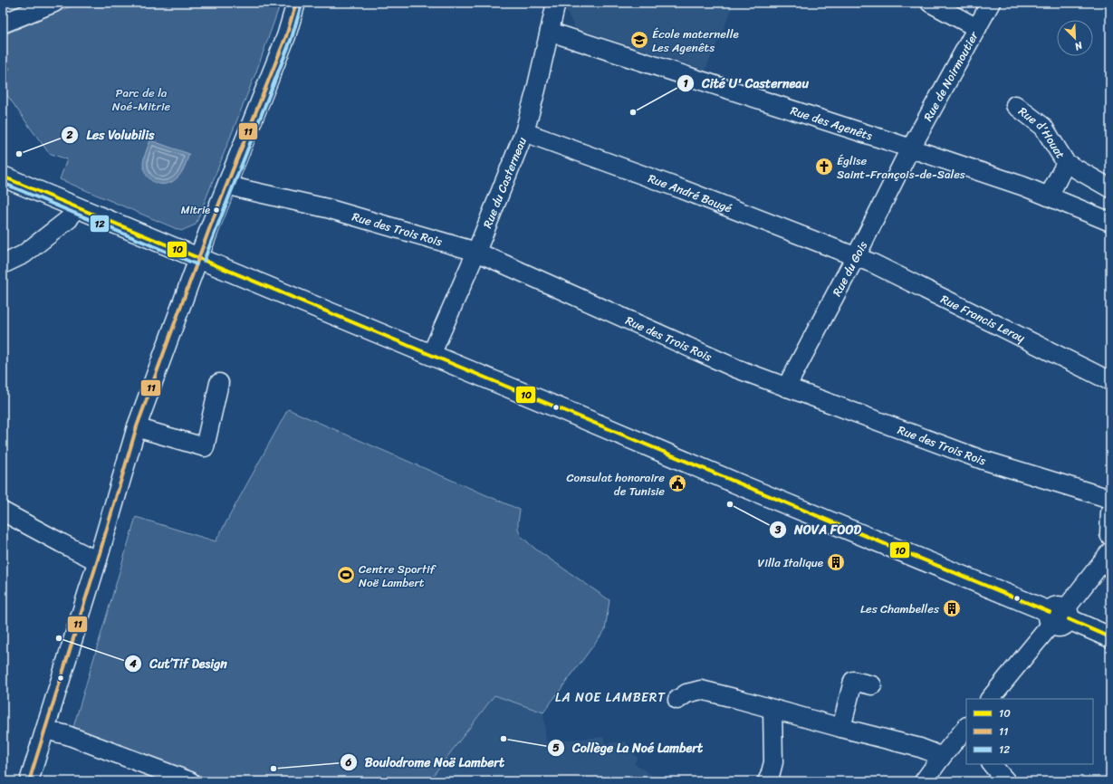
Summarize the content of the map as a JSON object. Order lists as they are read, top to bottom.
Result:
{
  "streets": {
    "street": [
      "Rue de Noirmoutier",
      "Rue des Agenêts",
      "Rue d'Houat",
      "Rue du Casterneau",
      "Rue André Baugé",
      "Rue des Trois Rois",
      "Rue du Gois",
      "Rue Francis Leray"
    ]
  },
  "crossings": [
    ["Rue de Noirmoutier", "Rue des Agenêts"],
    ["Rue de Noirmoutier", "Rue du Gois"],
    ["Rue des Agenêts", "Rue d'Houat"],
    ["Rue des Agenêts", "Rue du Casterneau"],
    ["Rue des Agenêts", "Rue du Gois"],
    ["Rue du Casterneau", "Rue André Baugé"],
    ["Rue du Casterneau", "Rue des Trois Rois"],
    ["Rue André Baugé", "Rue du Gois"],
    ["Rue André Baugé", "Rue Francis Leray"],
    ["Rue des Trois Rois", "Rue du Gois"],
    ["Rue du Gois", "Rue Francis Leray"]
  ],
  "districts": ["LA NOE LAMBERT"],
  "parks": ["Parc de la Noé-Mitrie"],
  "places": {
    "school or university": ["École maternelle Les Agenêts"],
    "other": [
      "Cité U' Casterneau",
      "Les Volubilis",
      "Mitrie",
      "NOVA FOOD",
      "Cut’Tif Design",
      "Collège La Noé Lambert",
      "Boulodrome Noë Lambert"
    ],
    "church": ["Église Saint-François-de-Sales"],
    "public building": ["Consulat honoraire de Tunisie"],
    "building": ["Villa Italique", "Les Chambelles"],
    "sports": ["Centre Sportif Noë Lambert"]
  },
  "lines": ["transit line 11", "transit line 12", "transit line 10"],
  "legend": ["10", "11", "12"],
  "north": "bottom right"
}
